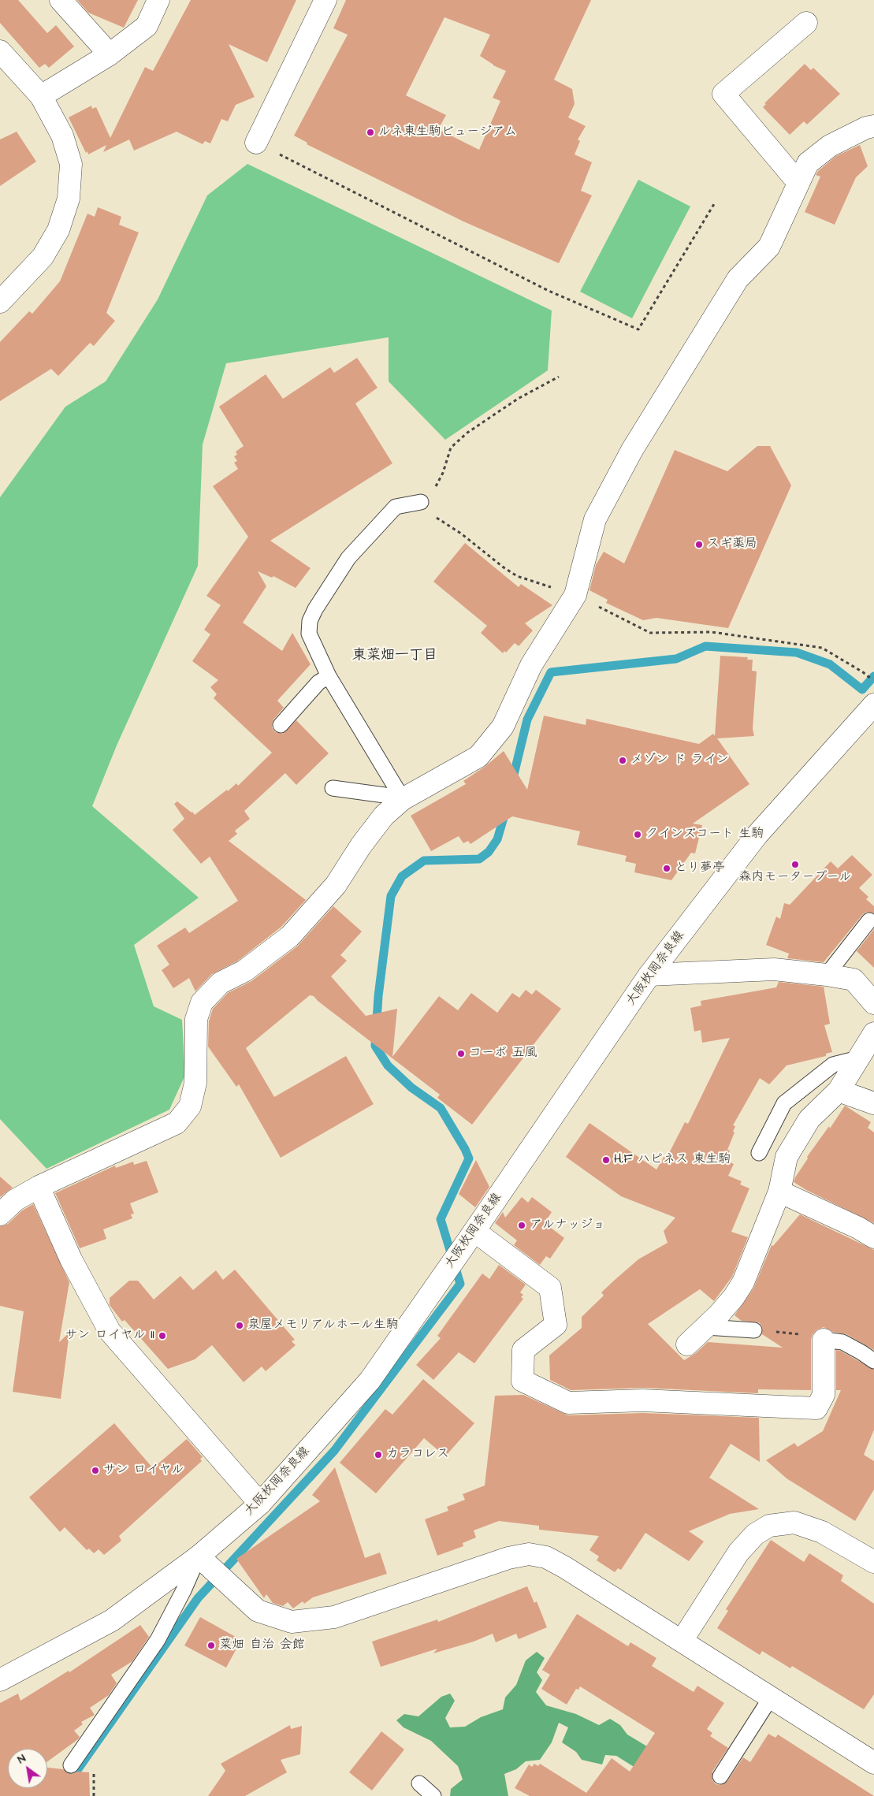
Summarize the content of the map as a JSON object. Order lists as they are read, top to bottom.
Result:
{
  "streets": {
    "street": ["大阪枚岡奈良線"]
  },
  "districts": ["東菜畑一丁目"],
  "places": [
    "ルネ東生駒ビュージアム",
    "スギ薬局",
    "メゾン ド ライン",
    "クインズコート 生駒",
    "森内モータープール",
    "とり夢亭",
    "コーポ 五風",
    "H,F ハピネス 東生駒",
    "アルナッジョ",
    "泉屋メモリアルホール生駒",
    "サン ロイヤル II",
    "カラコレス",
    "サン ロイヤル",
    "菜畑 自治 会館"
  ],
  "north": "top left"
}
